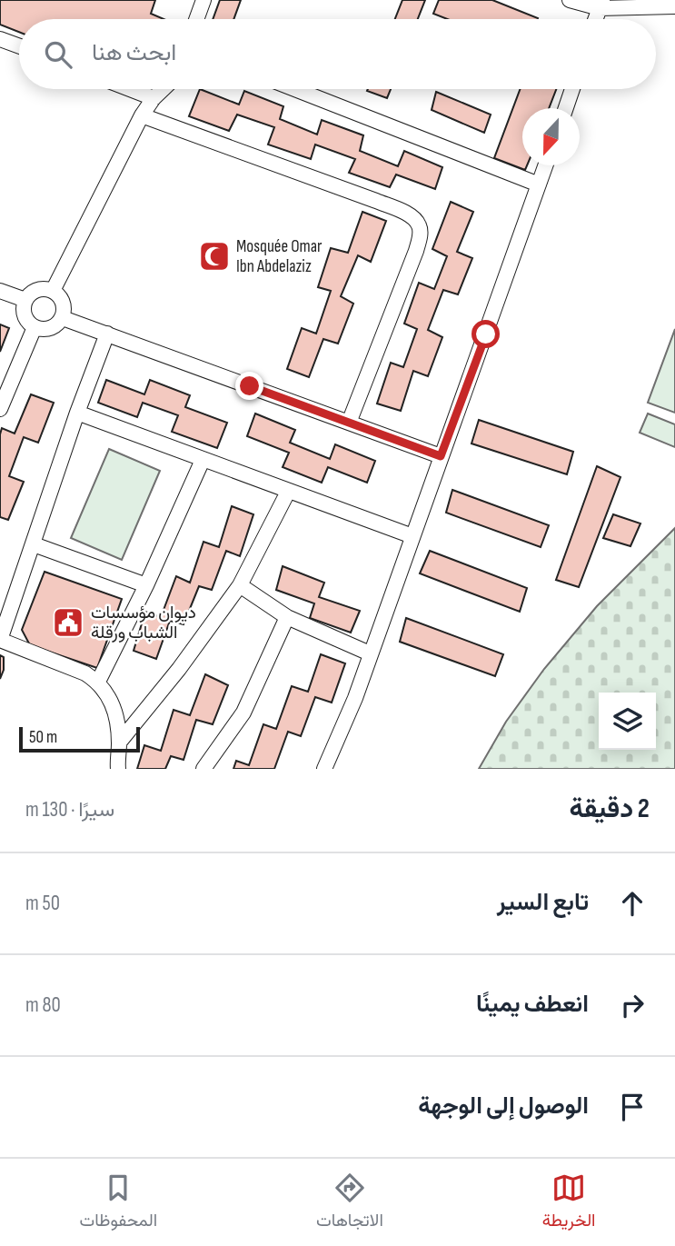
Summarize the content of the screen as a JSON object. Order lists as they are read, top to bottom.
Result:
{
  "places": {
    "mosque": ["Mosquée Omar Ibn Abdelaziz"],
    "public building": ["ديوان مؤسسات الشباب ورقلة"]
  },
  "scale_bar": "50 m",
  "north": "bottom",
  "page": {
    "search": "ابحث هنا",
    "scale": "50 m",
    "heading": ["2 دقيقة", "سيرًا · 130 m"],
    "list": [
      ["تابع السير", "50 m"],
      ["انعطف يمينًا", "80 m"],
      "الوصول إلى الوجهة"
    ],
    "nav": ["الخريطة", "الاتجاهات", "المحفوظات"]
  }
}
